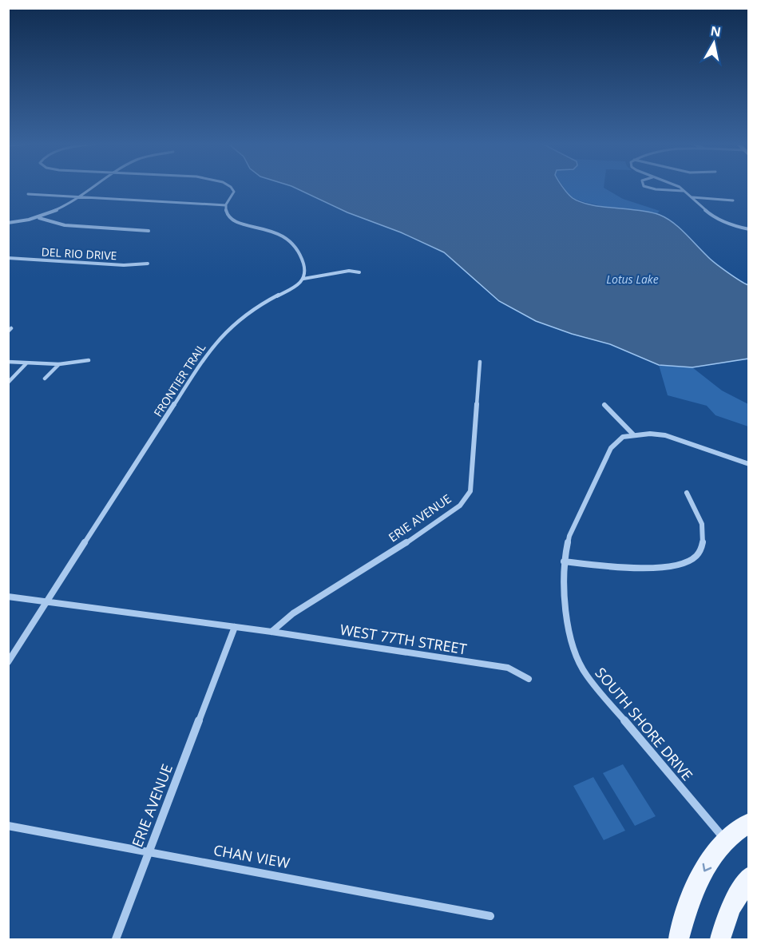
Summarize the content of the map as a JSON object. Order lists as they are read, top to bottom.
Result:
{
  "streets": {
    "street": [
      "DEL RIO DRIVE",
      "FRONTIER TRAIL",
      "ERIE AVENUE",
      "WEST 77TH STREET",
      "SOUTH SHORE DRIVE",
      "CHAN VIEW"
    ]
  },
  "crossings": [
    ["ERIE AVENUE", "WEST 77TH STREET"],
    ["ERIE AVENUE", "CHAN VIEW"]
  ],
  "water": ["Lotus Lake"],
  "north": "top"
}
